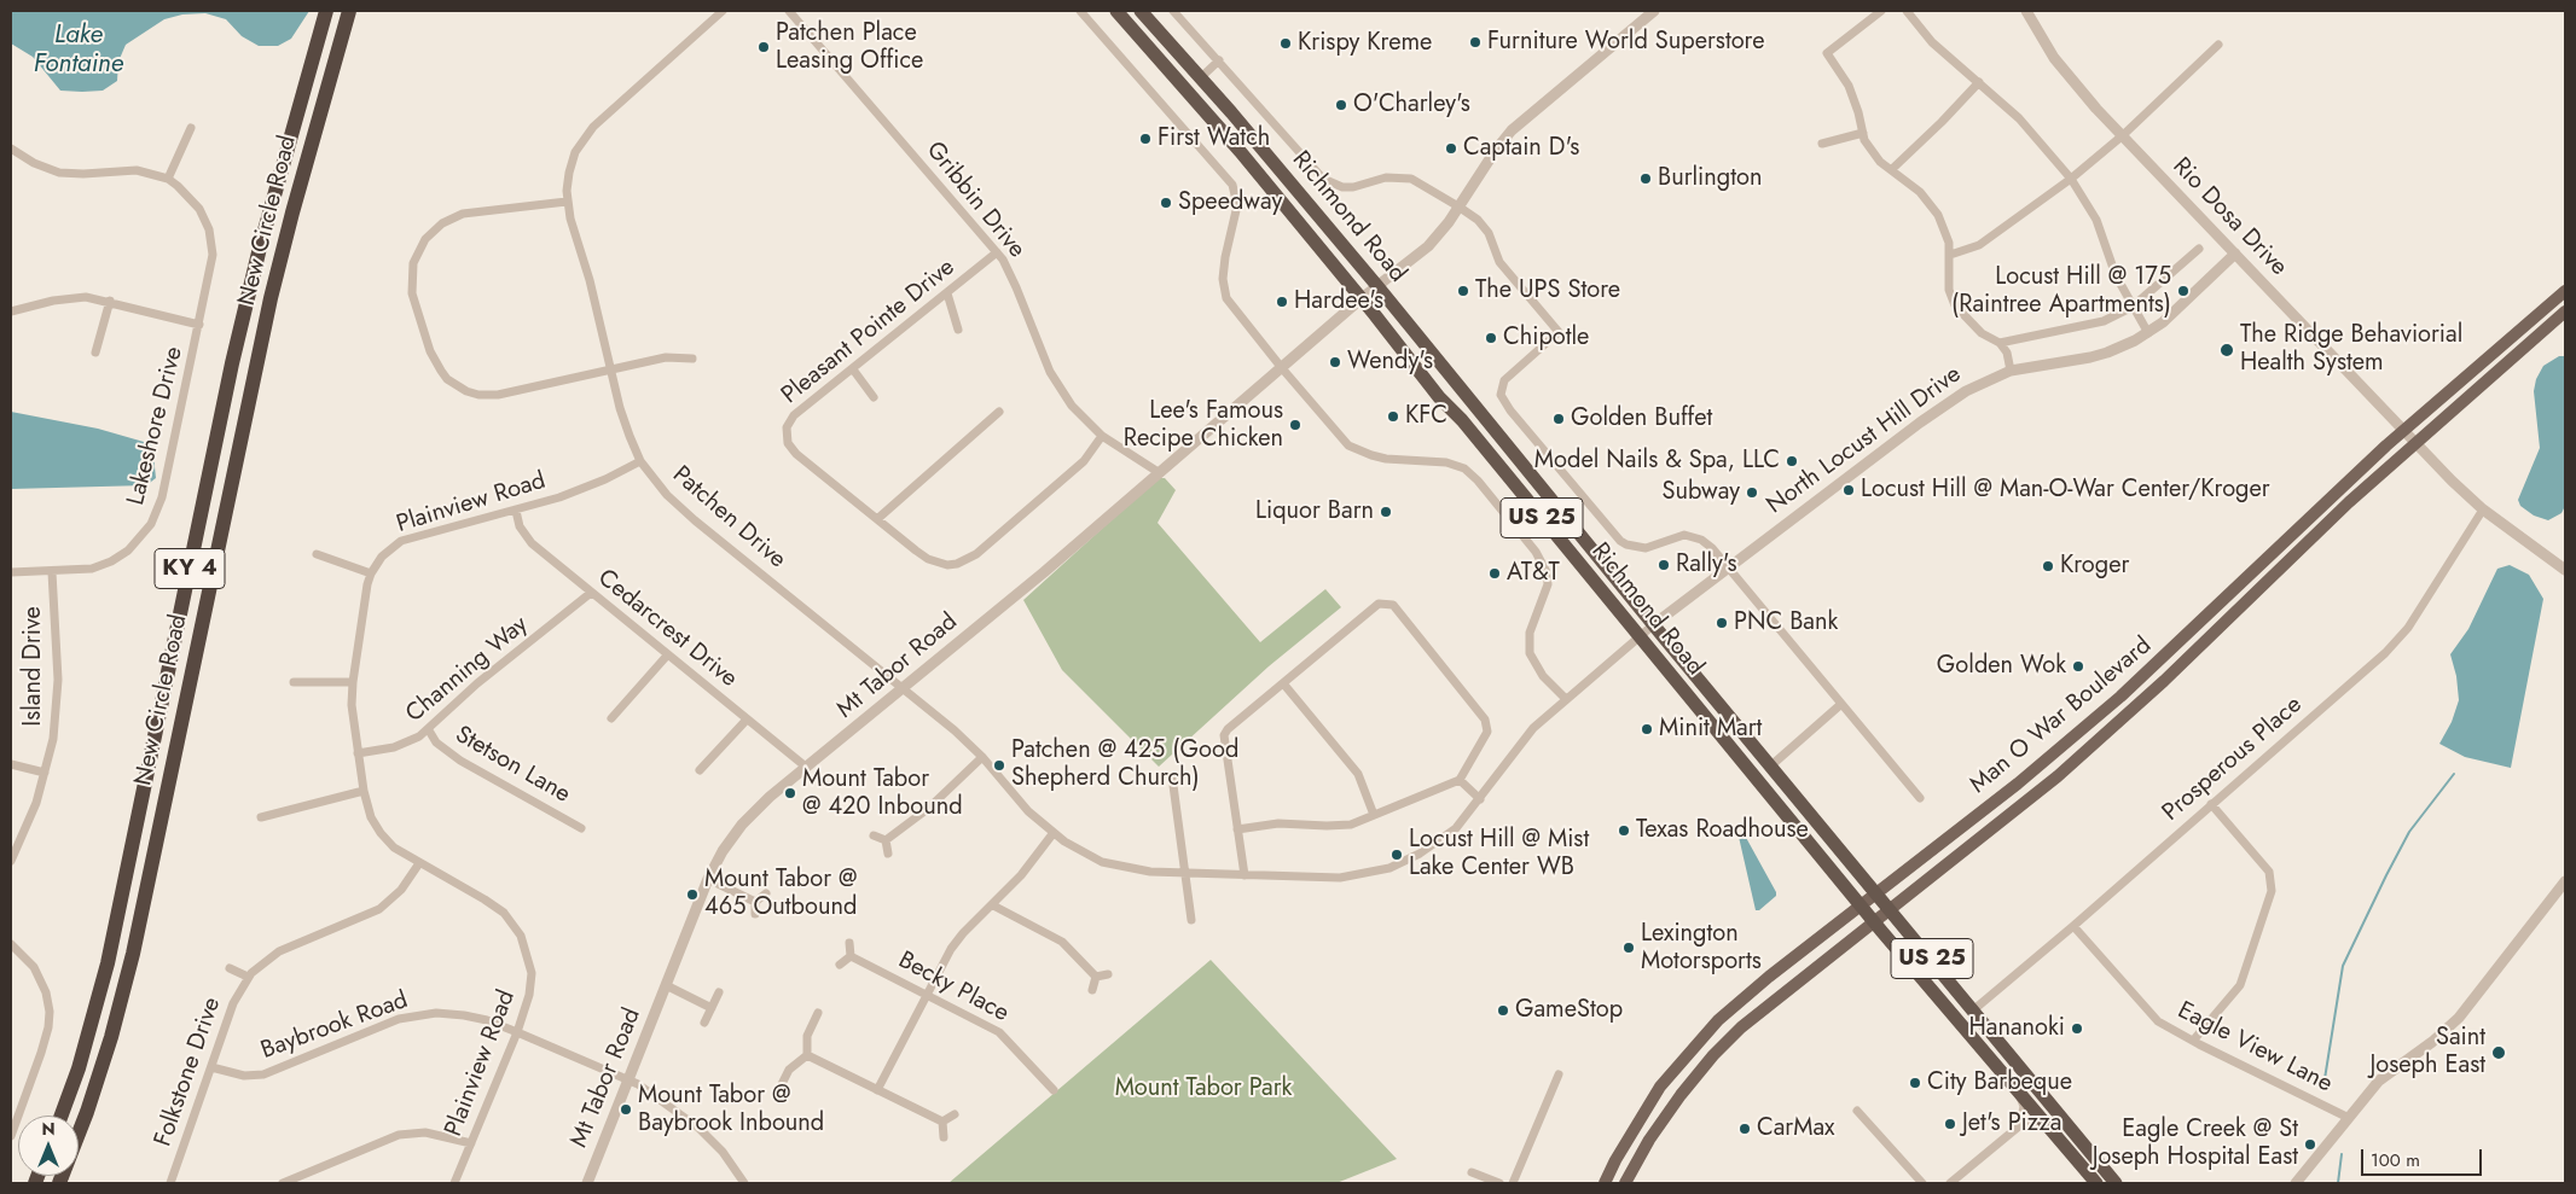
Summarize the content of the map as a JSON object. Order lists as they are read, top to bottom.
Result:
{
  "streets": {
    "highway": [
      "Richmond Road",
      "New Circle Road",
      "US 25",
      "KY 4"
    ],
    "main road": ["Man O War Boulevard"],
    "street": [
      "Gribbin Drive",
      "Rio Dosa Drive",
      "Pleasant Pointe Drive",
      "Lakeshore Drive",
      "North Locust Hill Drive",
      "Plainview Road",
      "Patchen Drive",
      "Cedarcrest Drive",
      "Island Drive",
      "Mt Tabor Road",
      "Channing Way",
      "Prosperous Place",
      "Stetson Lane",
      "Becky Place",
      "Baybrook Road",
      "Eagle View Lane",
      "Folkstone Drive"
    ]
  },
  "crossings": [
    ["Gribbin Drive", "Pleasant Pointe Drive"],
    ["Gribbin Drive", "Mt Tabor Road"],
    ["Richmond Road", "North Locust Hill Drive"],
    ["Richmond Road", "Patchen Drive"],
    ["Richmond Road", "Mt Tabor Road"],
    ["Richmond Road", "Man O War Boulevard"],
    ["Richmond Road", "Prosperous Place"],
    ["Rio Dosa Drive", "North Locust Hill Drive"],
    ["Rio Dosa Drive", "Man O War Boulevard"],
    ["Rio Dosa Drive", "Prosperous Place"],
    ["Lakeshore Drive", "Island Drive"],
    ["North Locust Hill Drive", "Patchen Drive"],
    ["Plainview Road", "Patchen Drive"],
    ["Plainview Road", "Cedarcrest Drive"],
    ["Plainview Road", "Channing Way"],
    ["Plainview Road", "Baybrook Road"],
    ["Plainview Road", "Folkstone Drive"],
    ["Patchen Drive", "Mt Tabor Road"],
    ["Cedarcrest Drive", "Mt Tabor Road"],
    ["Cedarcrest Drive", "Channing Way"],
    ["Mt Tabor Road", "Baybrook Road"],
    ["Channing Way", "Stetson Lane"],
    ["Prosperous Place", "Eagle View Lane"],
    ["Baybrook Road", "Folkstone Drive"]
  ],
  "water": ["Lake Fontaine"],
  "parks": ["Mount Tabor Park"],
  "places": [
    "Furniture World Superstore",
    "Krispy Kreme",
    "Patchen Place Leasing Office",
    "O'Charley's",
    "First Watch",
    "Captain D's",
    "Burlington",
    "Speedway",
    "The UPS Store",
    "Locust Hill @ 175 (Raintree Apartments)",
    "Hardee's",
    "Chipotle",
    "The Ridge Behaviorial Health System",
    "Wendy's",
    "KFC",
    "Golden Buffet",
    "Lee's Famous Recipe Chicken",
    "Model Nails & Spa, LLC",
    "Locust Hill @ Man-O-War Center/Kroger",
    "Subway",
    "Liquor Barn",
    "Rally's",
    "Kroger",
    "AT&T",
    "PNC Bank",
    "Golden Wok",
    "Minit Mart",
    "Patchen @ 425 (Good Shepherd Church)",
    "Mount Tabor @ 420 Inbound",
    "Texas Roadhouse",
    "Locust Hill @ Mist Lake Center WB",
    "Mount Tabor @ 465 Outbound",
    "Lexington Motorsports",
    "GameStop",
    "Hananoki",
    "Saint Joseph East",
    "City Barbeque",
    "Mount Tabor @ Baybrook Inbound",
    "Jet's Pizza",
    "CarMax",
    "Eagle Creek @ St Joseph Hospital East"
  ],
  "scale_bar": "100 m",
  "north": "top"
}
